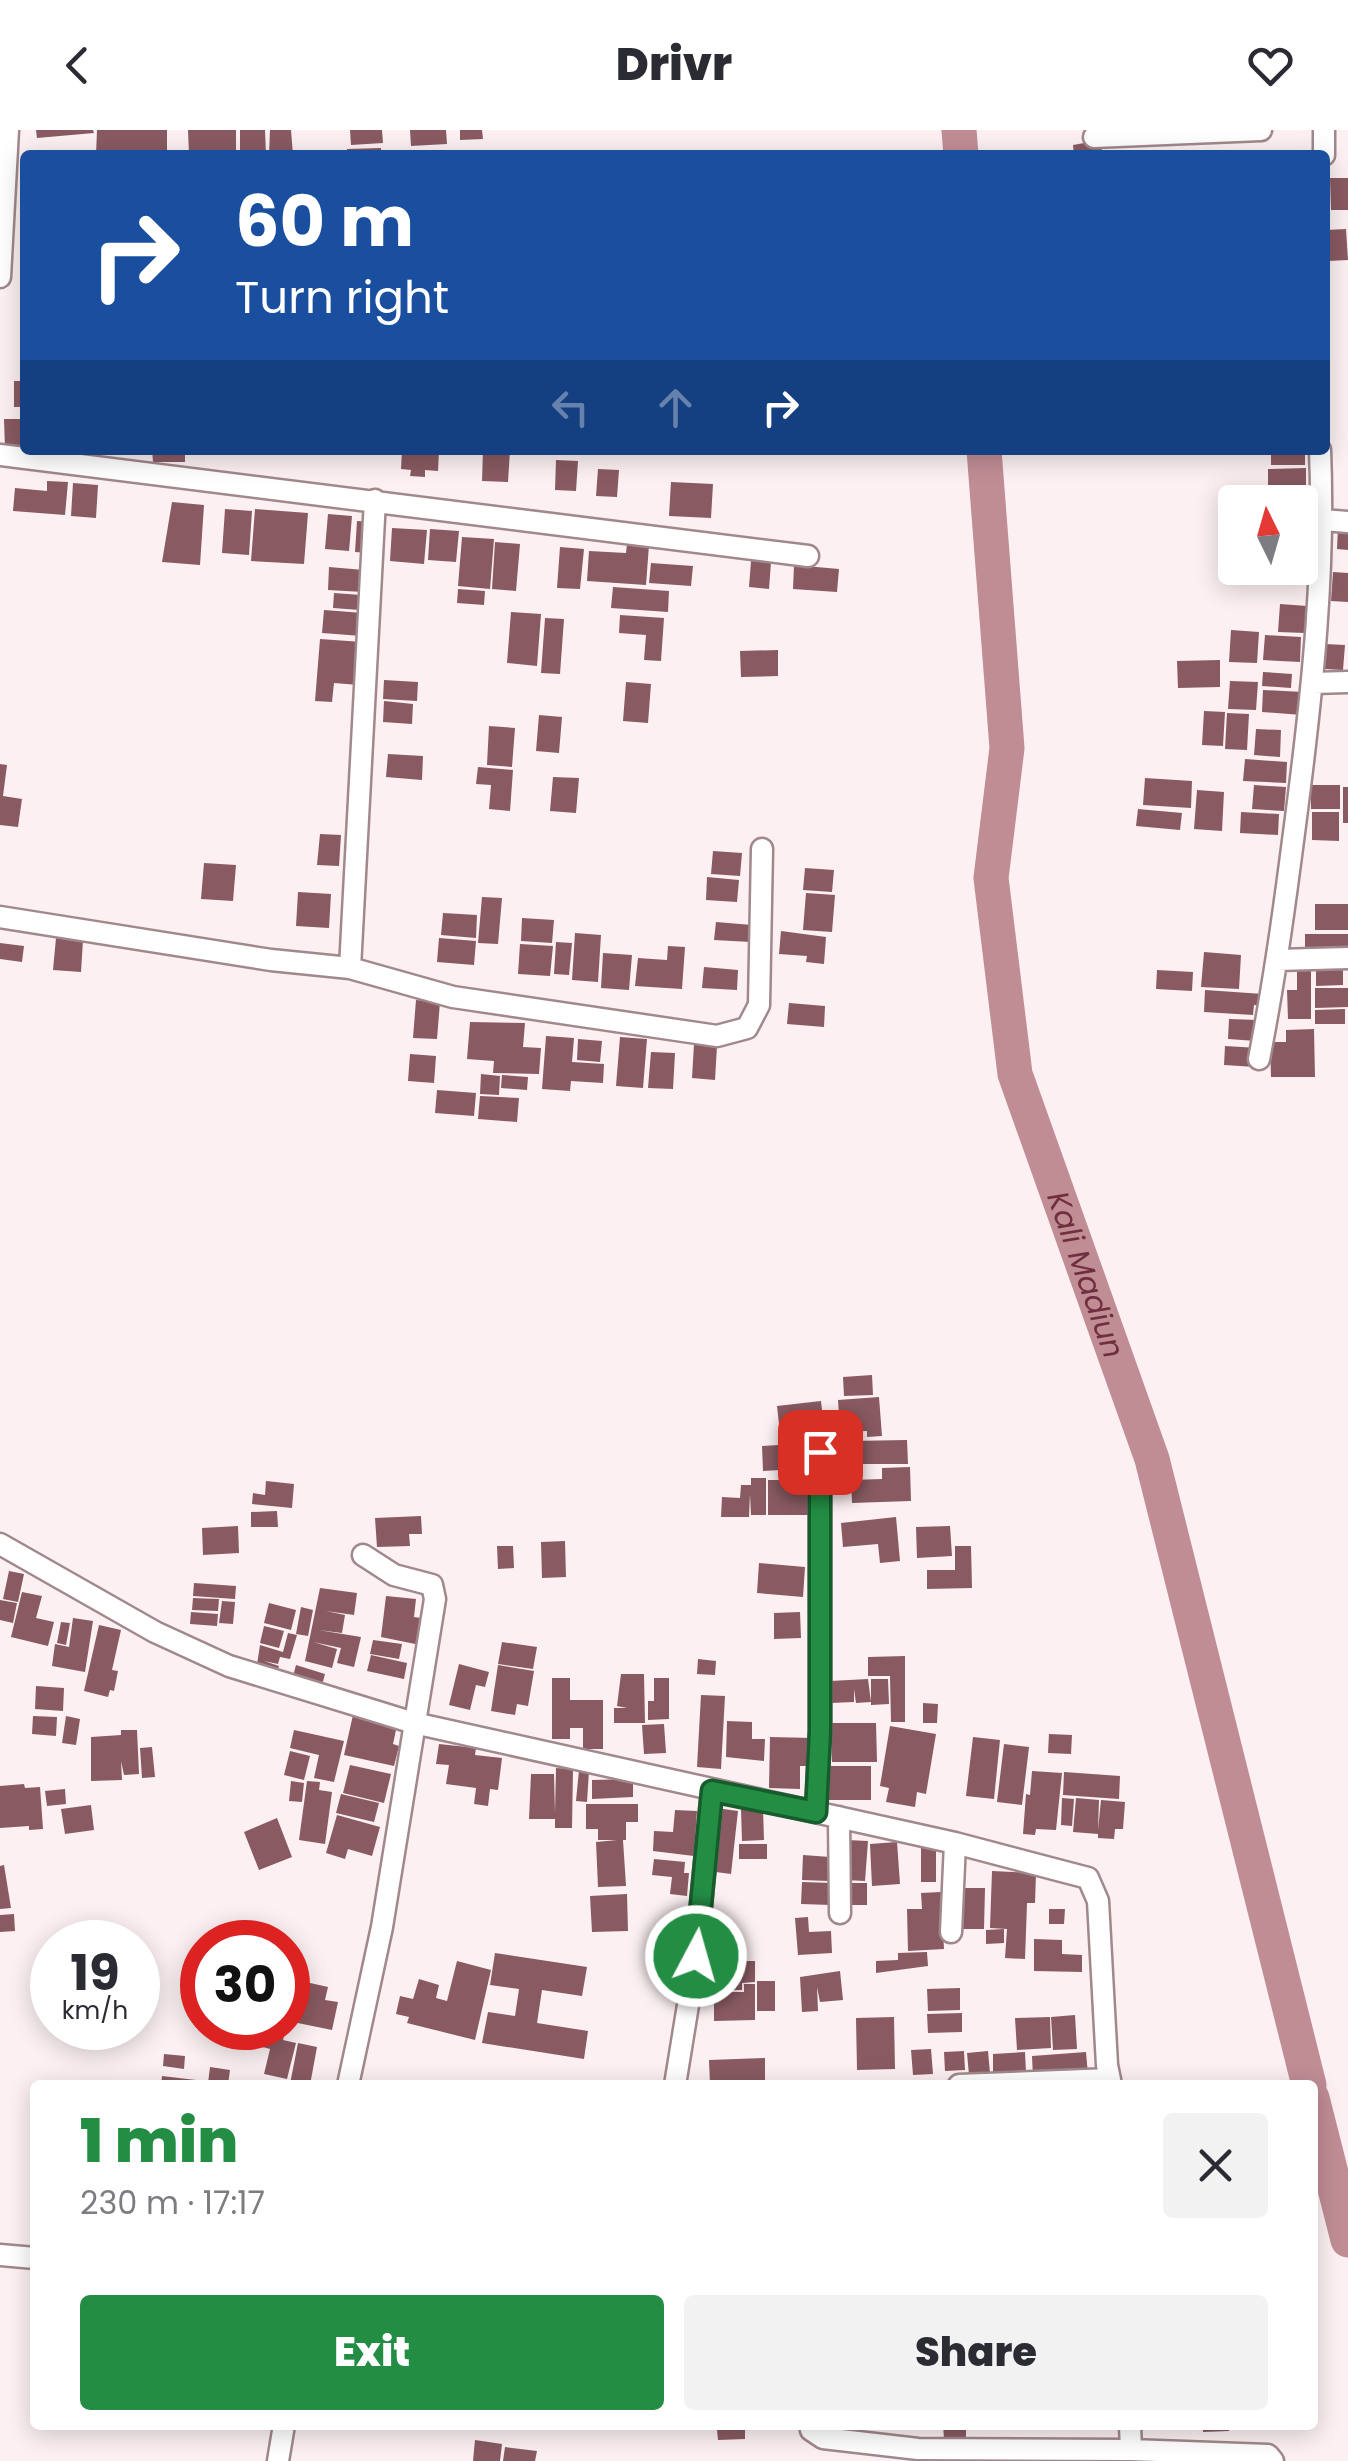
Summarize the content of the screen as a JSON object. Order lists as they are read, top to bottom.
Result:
{
  "water": ["Kali Madiun"],
  "north": "top",
  "page": {
    "header": "Drivr",
    "turn": ["60 m", "Turn right"],
    "speed": "19 km/h",
    "limit": "30",
    "heading": ["1 min", "230 m · 17:17"],
    "buttons": ["Exit", "Share"]
  }
}
